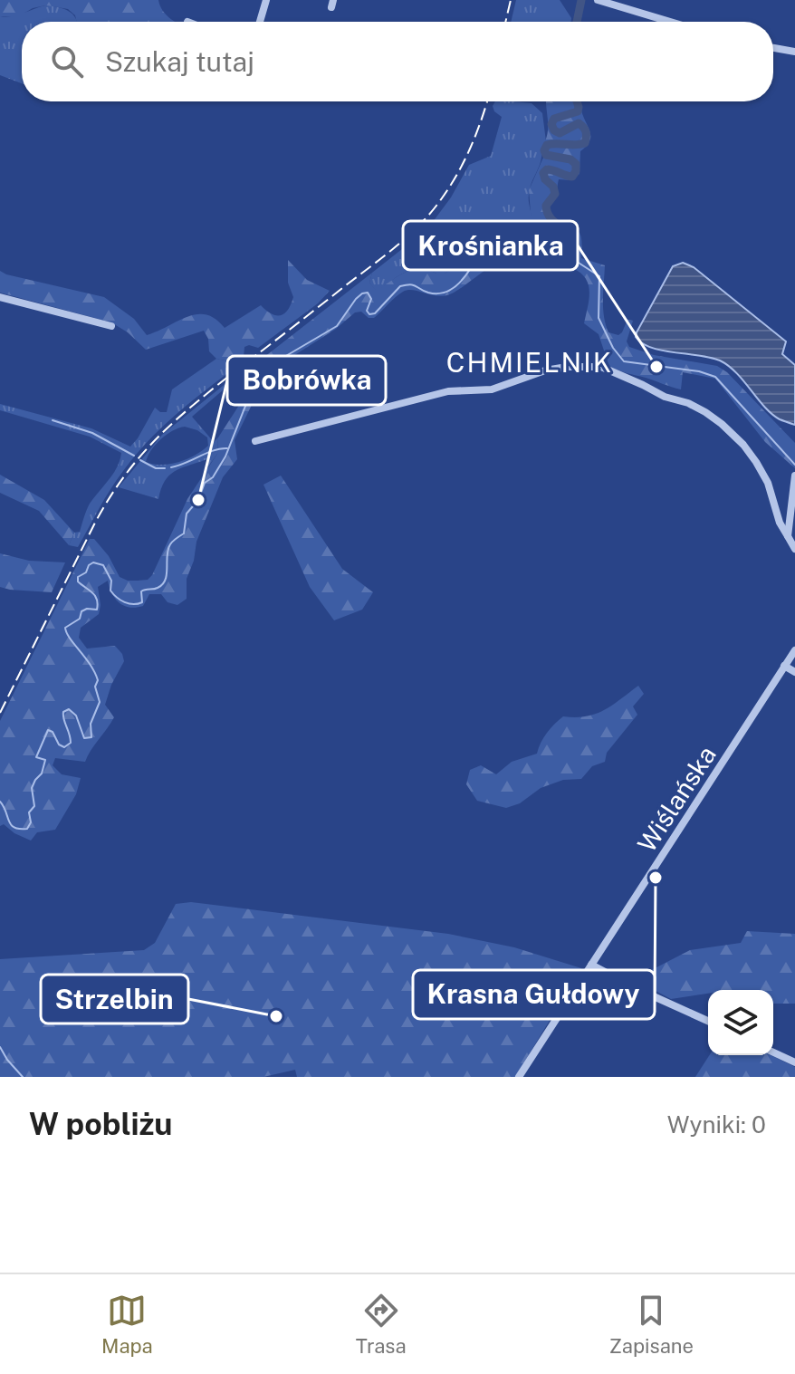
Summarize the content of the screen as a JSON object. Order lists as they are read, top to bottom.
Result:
{
  "streets": {
    "street": ["Wiślańska"]
  },
  "districts": ["CHMIELNIK"],
  "places": [
    "Krośnianka",
    "Bobrówka",
    "Krasna Gułdowy",
    "Strzelbin"
  ],
  "page": {
    "search": "Szukaj tutaj",
    "heading": ["W pobliżu", "Wyniki: 0"],
    "nav": ["Mapa", "Trasa", "Zapisane"]
  }
}
